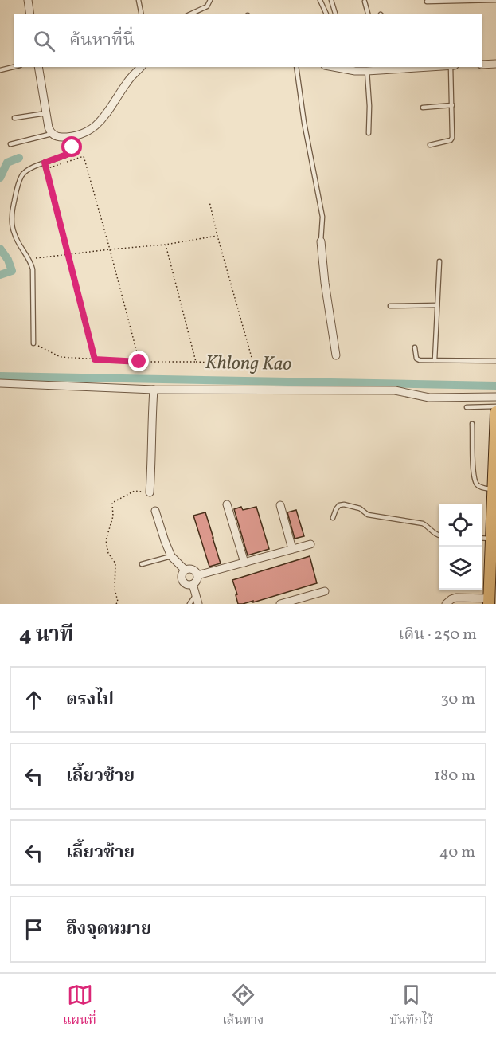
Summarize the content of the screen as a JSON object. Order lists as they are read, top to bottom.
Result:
{
  "water": ["Khlong Kao"],
  "page": {
    "search": "ค้นหาที่นี่",
    "heading": ["4 นาที", "เดิน · 250 m"],
    "list": [
      ["ตรงไป", "30 m"],
      ["เลี้ยวซ้าย", "180 m"],
      ["เลี้ยวซ้าย", "40 m"],
      "ถึงจุดหมาย"
    ],
    "nav": ["แผนที่", "เส้นทาง", "บันทึกไว้"]
  }
}
